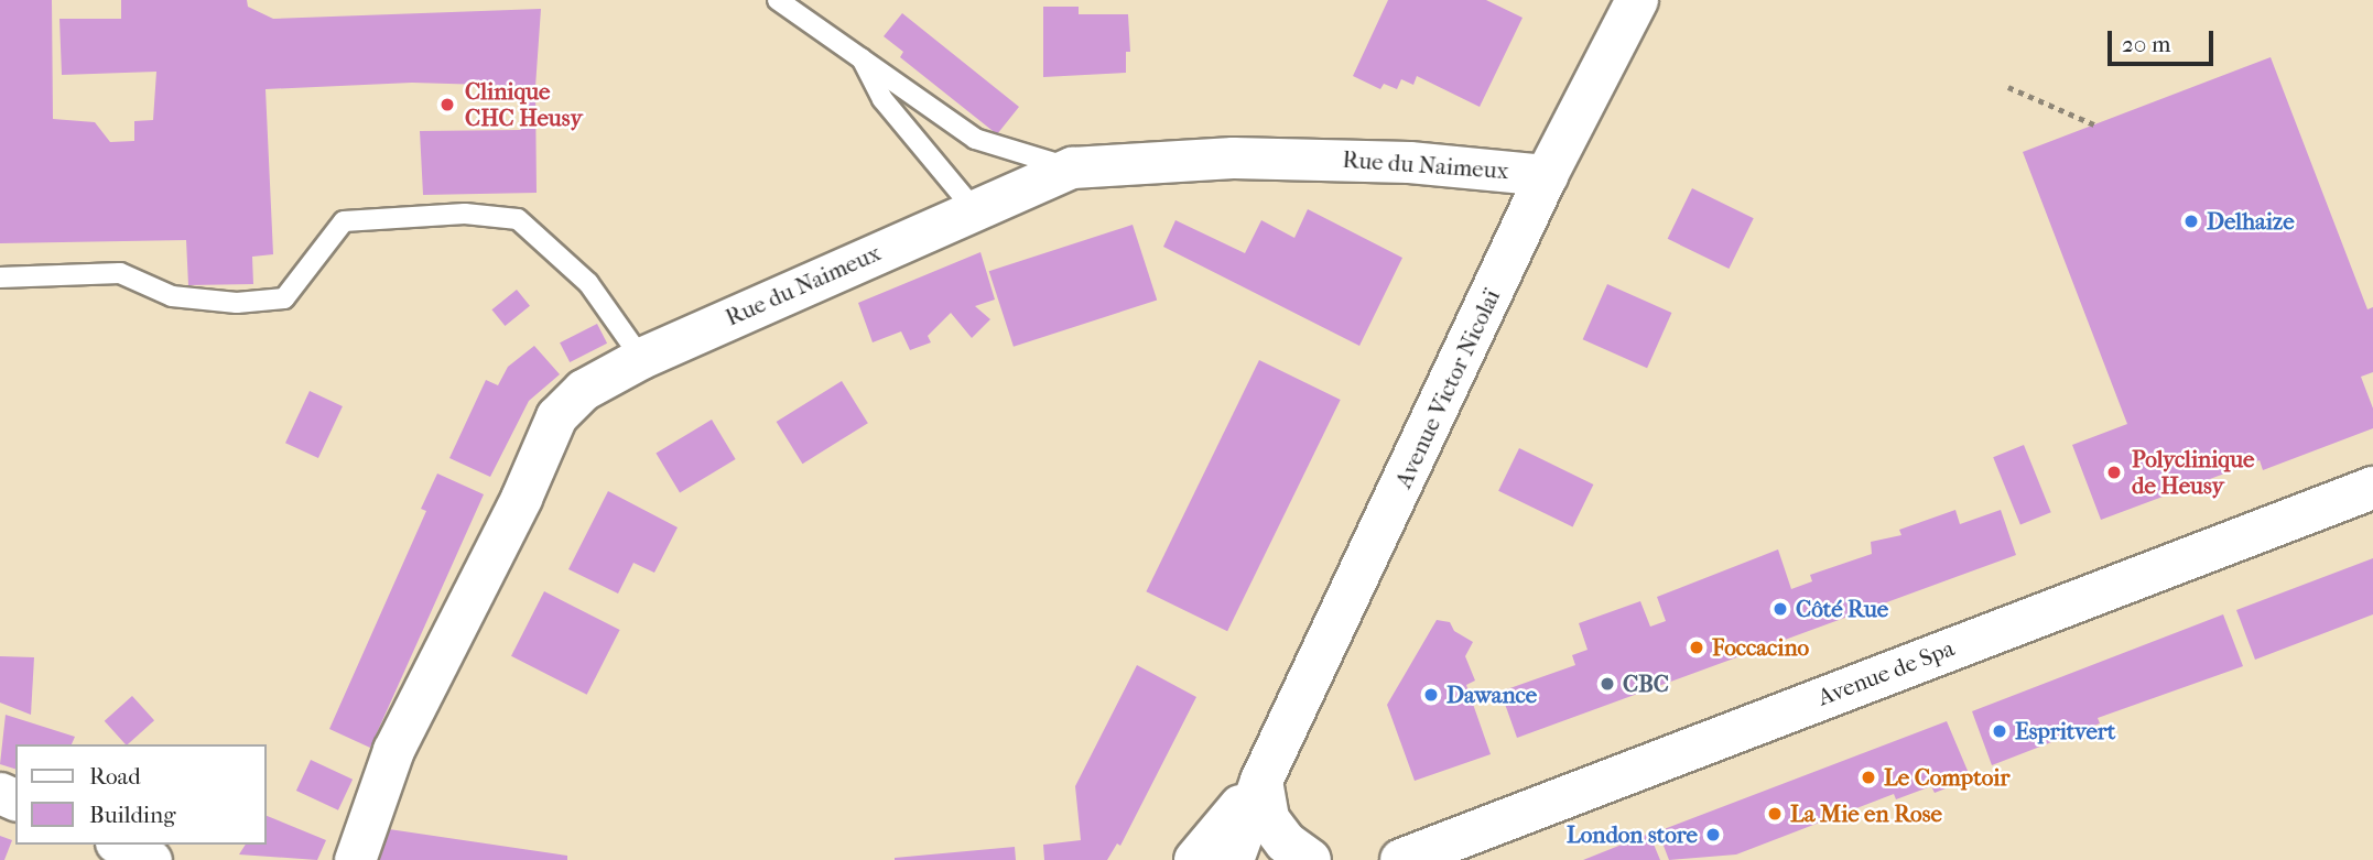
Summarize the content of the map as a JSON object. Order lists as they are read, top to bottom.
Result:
{
  "streets": {
    "street": ["Rue du Naimeux", "Avenue Victor Nicolaï", "Avenue de Spa"]
  },
  "crossings": [
    ["Rue du Naimeux", "Avenue Victor Nicolaï"]
  ],
  "places": [
    "Clinique CHC Heusy",
    "Delhaize",
    "Polyclinique de Heusy",
    "Côté Rue",
    "Foccacino",
    "CBC",
    "Dawance",
    "Espritvert",
    "Le Comptoir",
    "La Mie en Rose",
    "London store"
  ],
  "legend": ["Road", "Building"],
  "scale_bar": "20 m"
}
